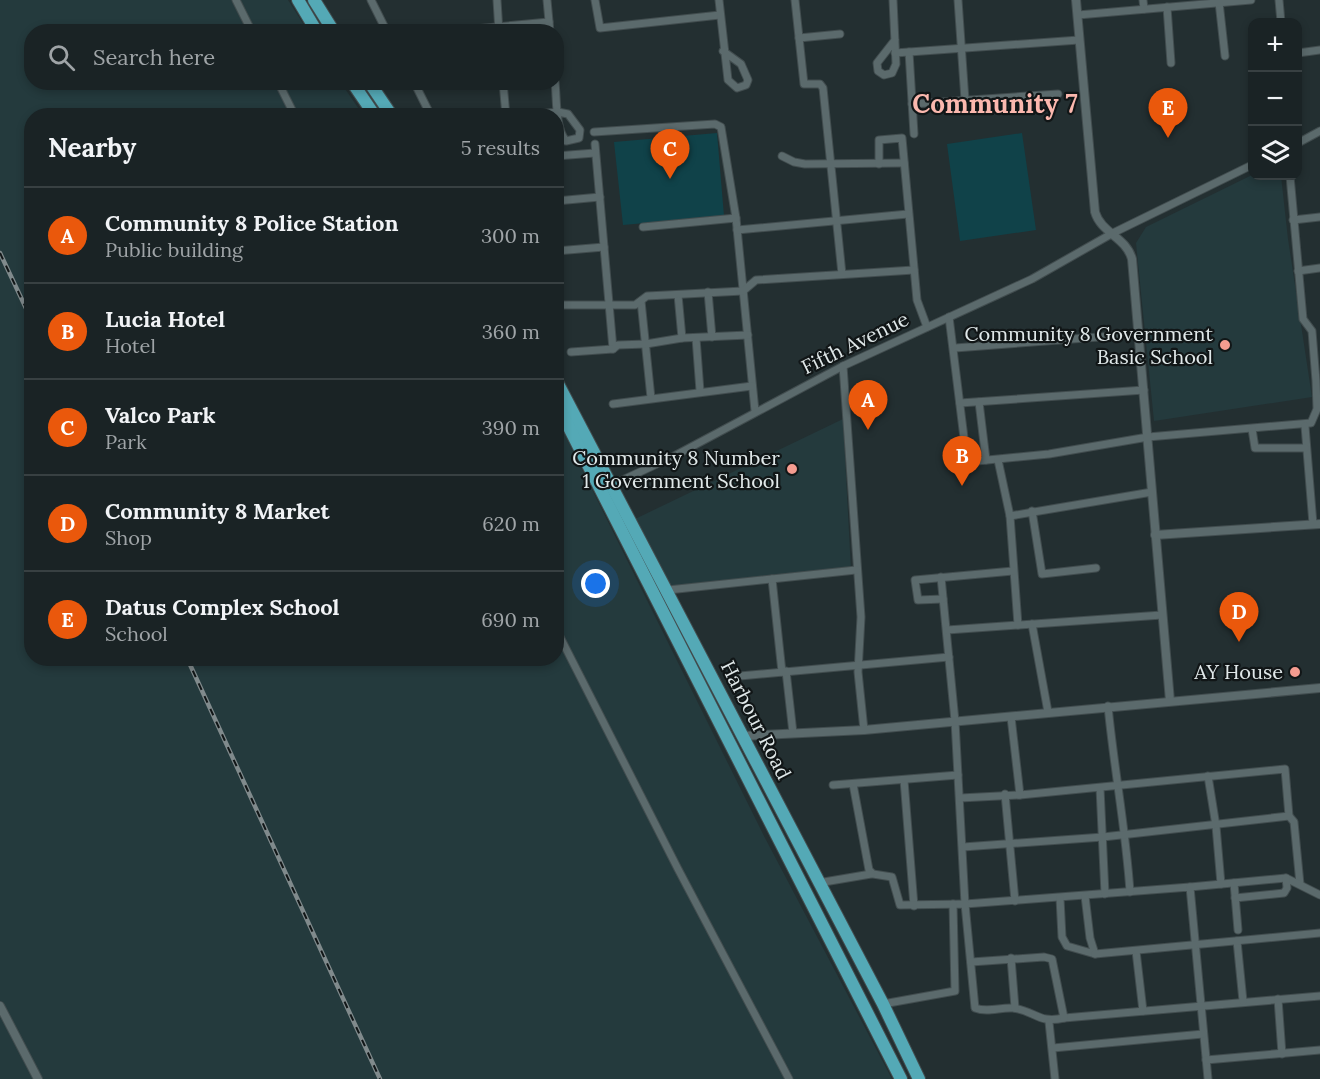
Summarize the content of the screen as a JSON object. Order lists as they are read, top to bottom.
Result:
{
  "streets": {
    "highway": ["Harbour Road"],
    "street": ["Fifth Avenue"]
  },
  "crossings": [
    ["Fifth Avenue", "Harbour Road"]
  ],
  "districts": ["Community 7"],
  "places": ["Community 8 Government Basic School", "Community 8 Number 1 Government School", "AY House"],
  "page": {
    "map_buttons": ["+", "−"],
    "search": "Search here",
    "pins": [
      "E",
      "C",
      "A",
      "B",
      "D"
    ],
    "heading": ["Nearby", "5 results"],
    "list": [
      {
        "mark": "A",
        "name": "Community 8 Police Station",
        "note": "Public building",
        "value": "300 m"
      },
      {
        "mark": "B",
        "name": "Lucia Hotel",
        "note": "Hotel",
        "value": "360 m"
      },
      {
        "mark": "C",
        "name": "Valco Park",
        "note": "Park",
        "value": "390 m"
      },
      {
        "mark": "D",
        "name": "Community 8 Market",
        "note": "Shop",
        "value": "620 m"
      },
      {
        "mark": "E",
        "name": "Datus Complex School",
        "note": "School",
        "value": "690 m"
      }
    ]
  }
}
